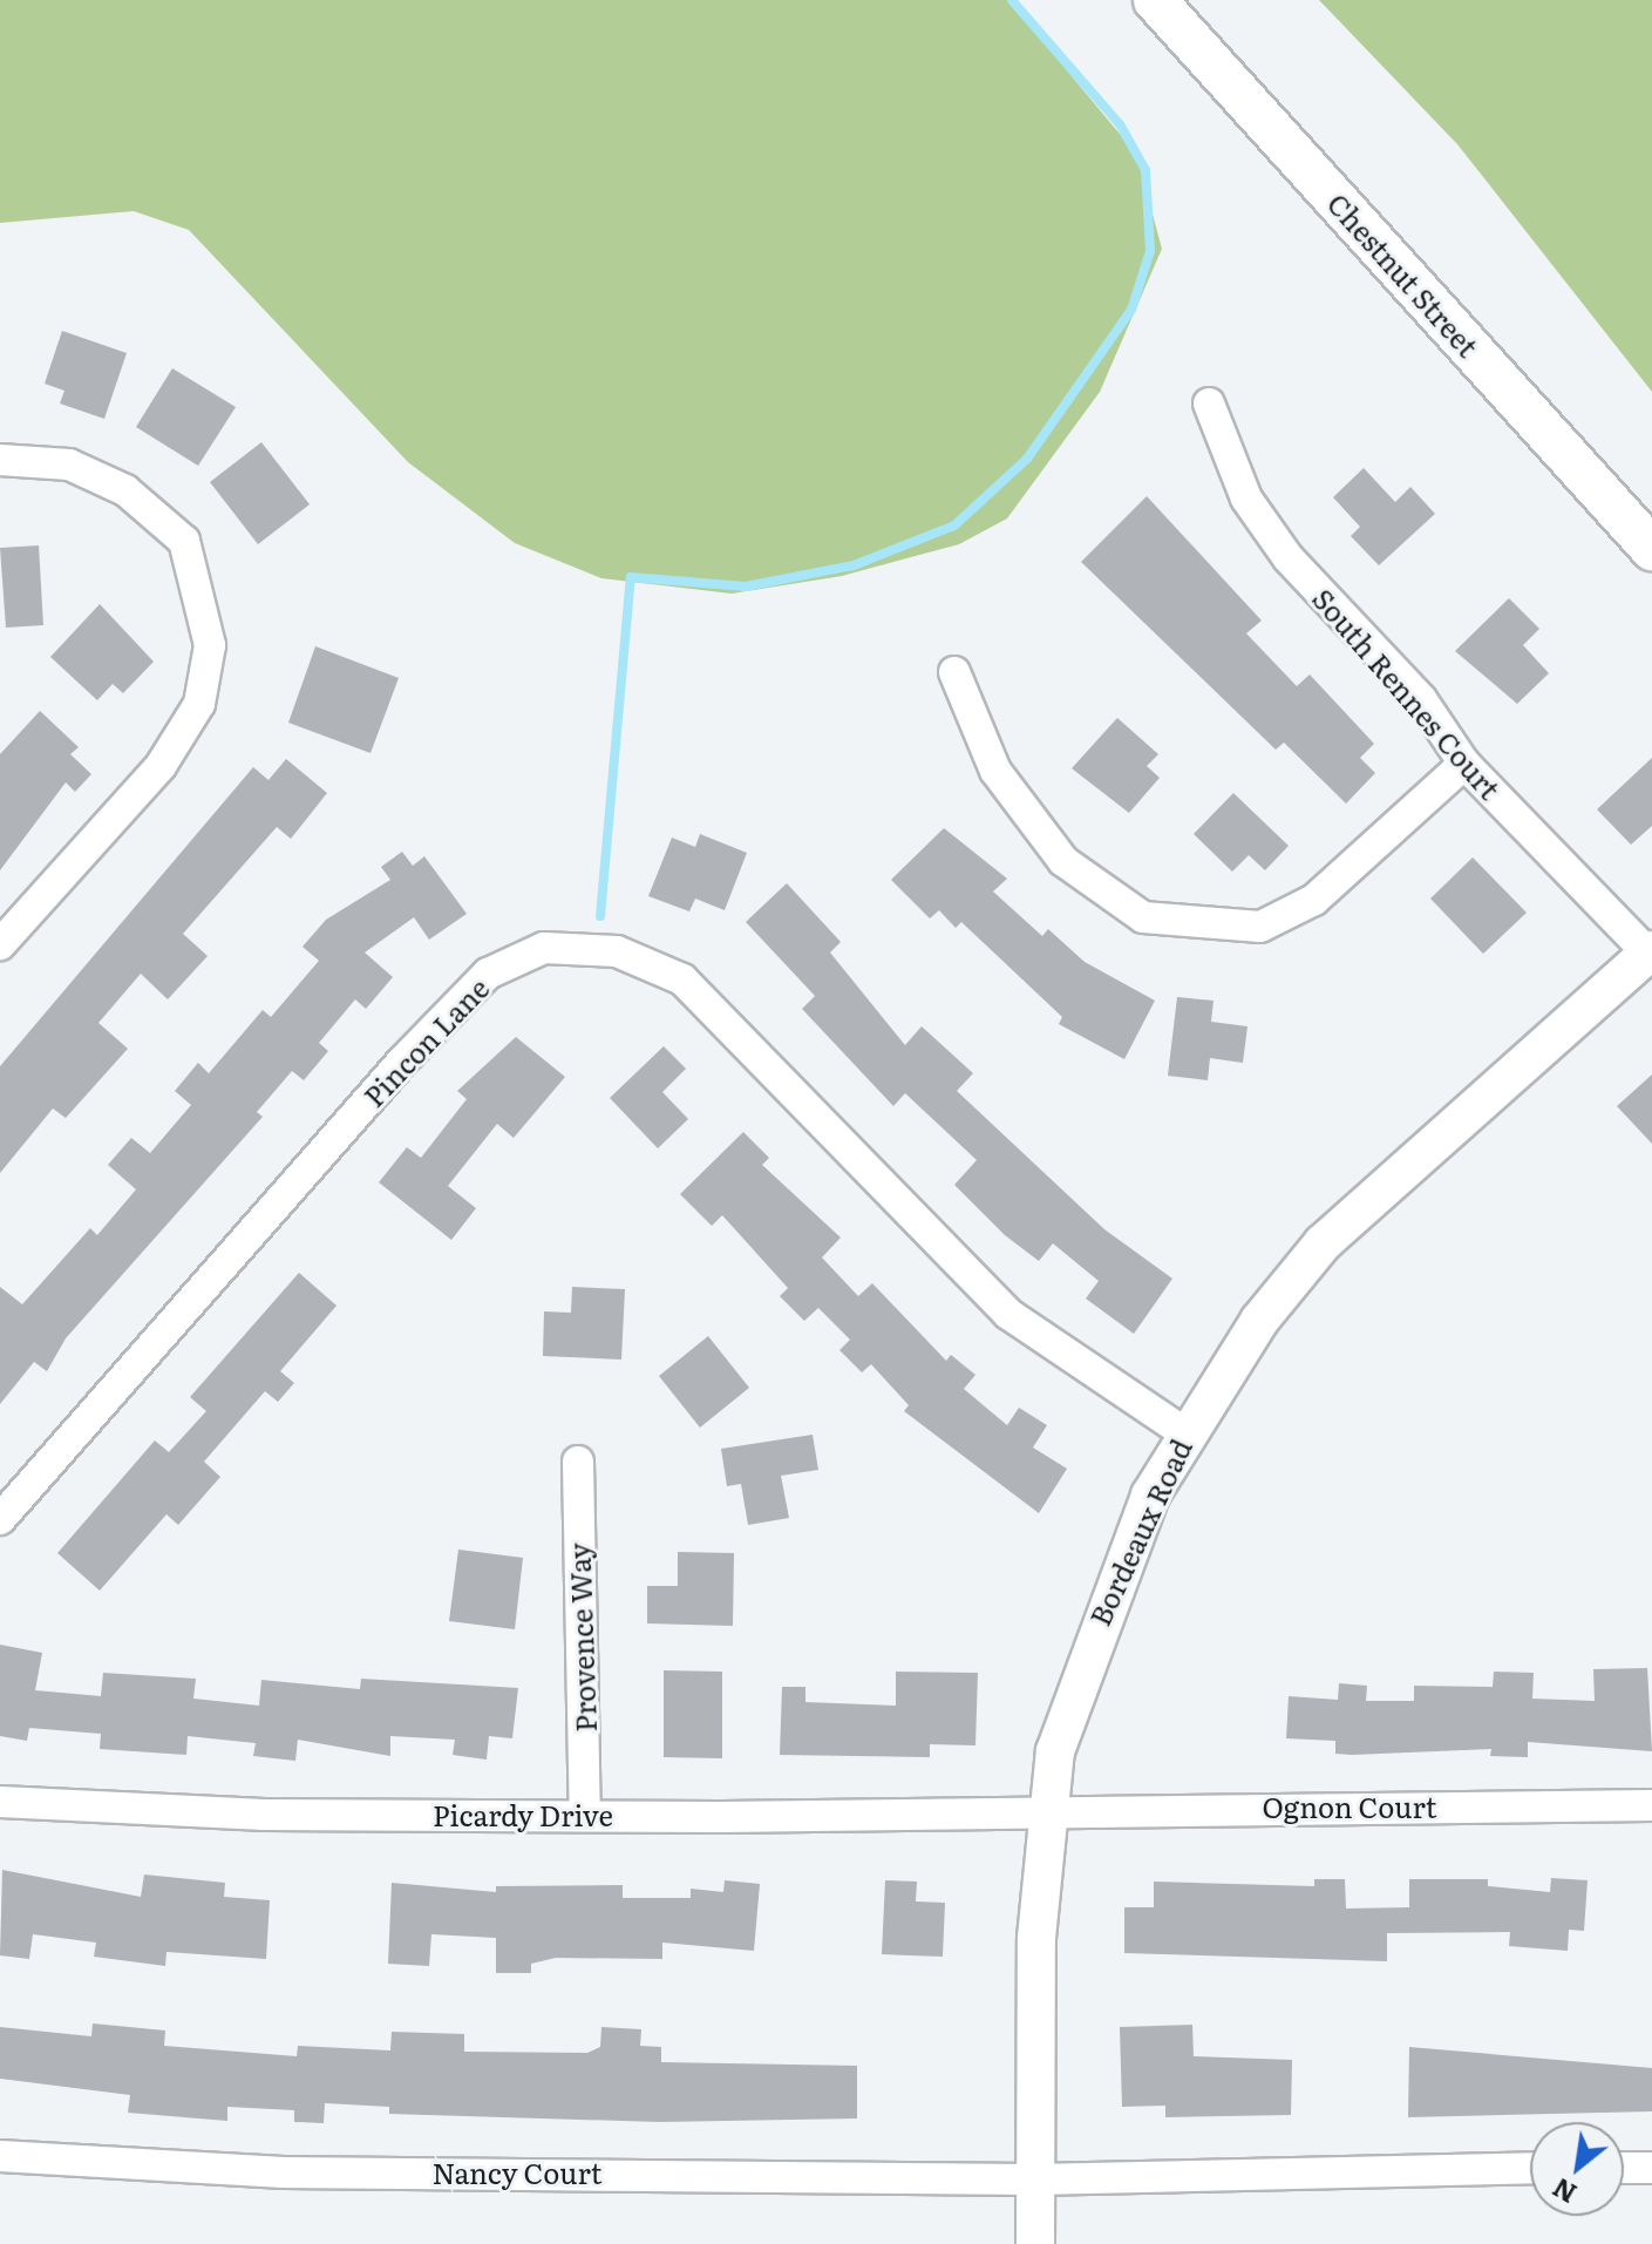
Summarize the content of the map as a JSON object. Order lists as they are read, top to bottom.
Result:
{
  "streets": {
    "main road": ["Chestnut Street"],
    "street": [
      "South Rennes Court",
      "Pincon Lane",
      "Bordeaux Road",
      "Provence Way",
      "Ognon Court",
      "Picardy Drive",
      "Nancy Court"
    ]
  },
  "crossings": [
    ["South Rennes Court", "Bordeaux Road"],
    ["Pincon Lane", "Bordeaux Road"],
    ["Bordeaux Road", "Ognon Court"],
    ["Bordeaux Road", "Picardy Drive"],
    ["Bordeaux Road", "Nancy Court"],
    ["Provence Way", "Picardy Drive"],
    ["Ognon Court", "Picardy Drive"]
  ],
  "north": "bottom left"
}
